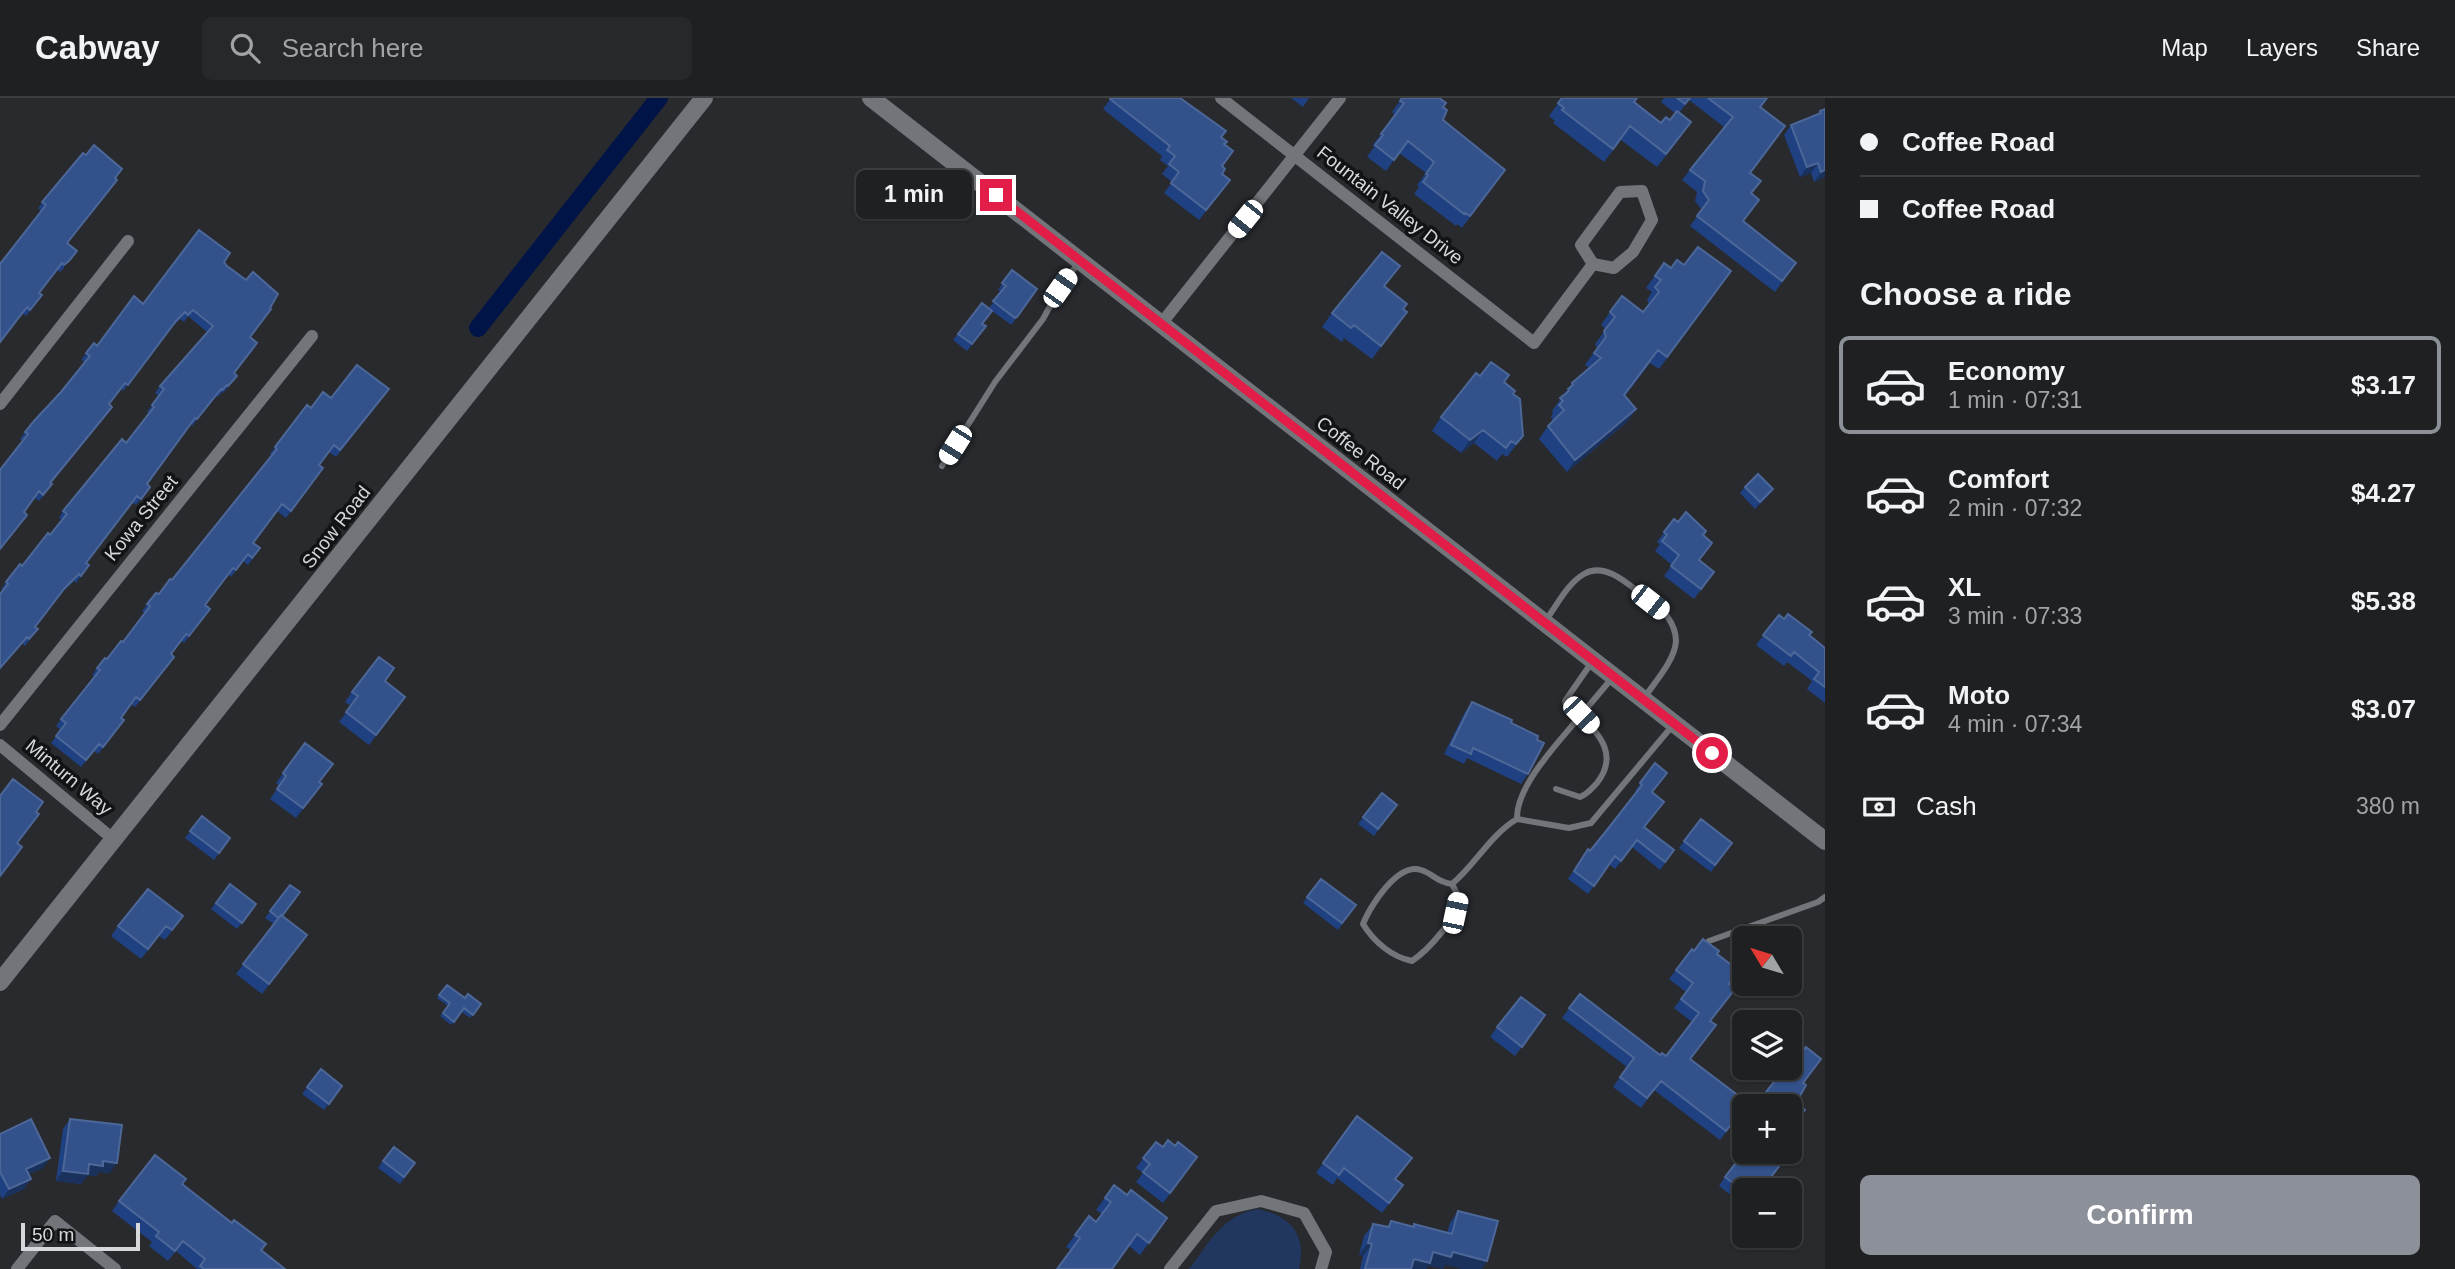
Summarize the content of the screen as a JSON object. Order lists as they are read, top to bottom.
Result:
{
  "streets": {
    "main road": ["Coffee Road", "Snow Road"],
    "street": ["Fountain Valley Drive", "Kowa Street", "Minturn Way"]
  },
  "crossings": [
    ["Snow Road", "Minturn Way"]
  ],
  "scale_bar": "50 m",
  "north": "top left",
  "page": {
    "header": "Cabway",
    "search": "Search here",
    "nav": ["Map", "Layers", "Share"],
    "banner": ["Coffee Road", "Coffee Road"],
    "bubble": "1 min",
    "heading": "Choose a ride",
    "list": [
      {
        "name": "Economy",
        "note": "1 min · 07:31",
        "value": "$3.17"
      },
      {
        "name": "Comfort",
        "note": "2 min · 07:32",
        "value": "$4.27"
      },
      {
        "name": "XL",
        "note": "3 min · 07:33",
        "value": "$5.38"
      },
      {
        "name": "Moto",
        "note": "4 min · 07:34",
        "value": "$3.07"
      }
    ],
    "pay": ["Cash", "380 m"],
    "map_buttons": ["+", "−"],
    "buttons": "Confirm",
    "scale": "50 m"
  }
}
